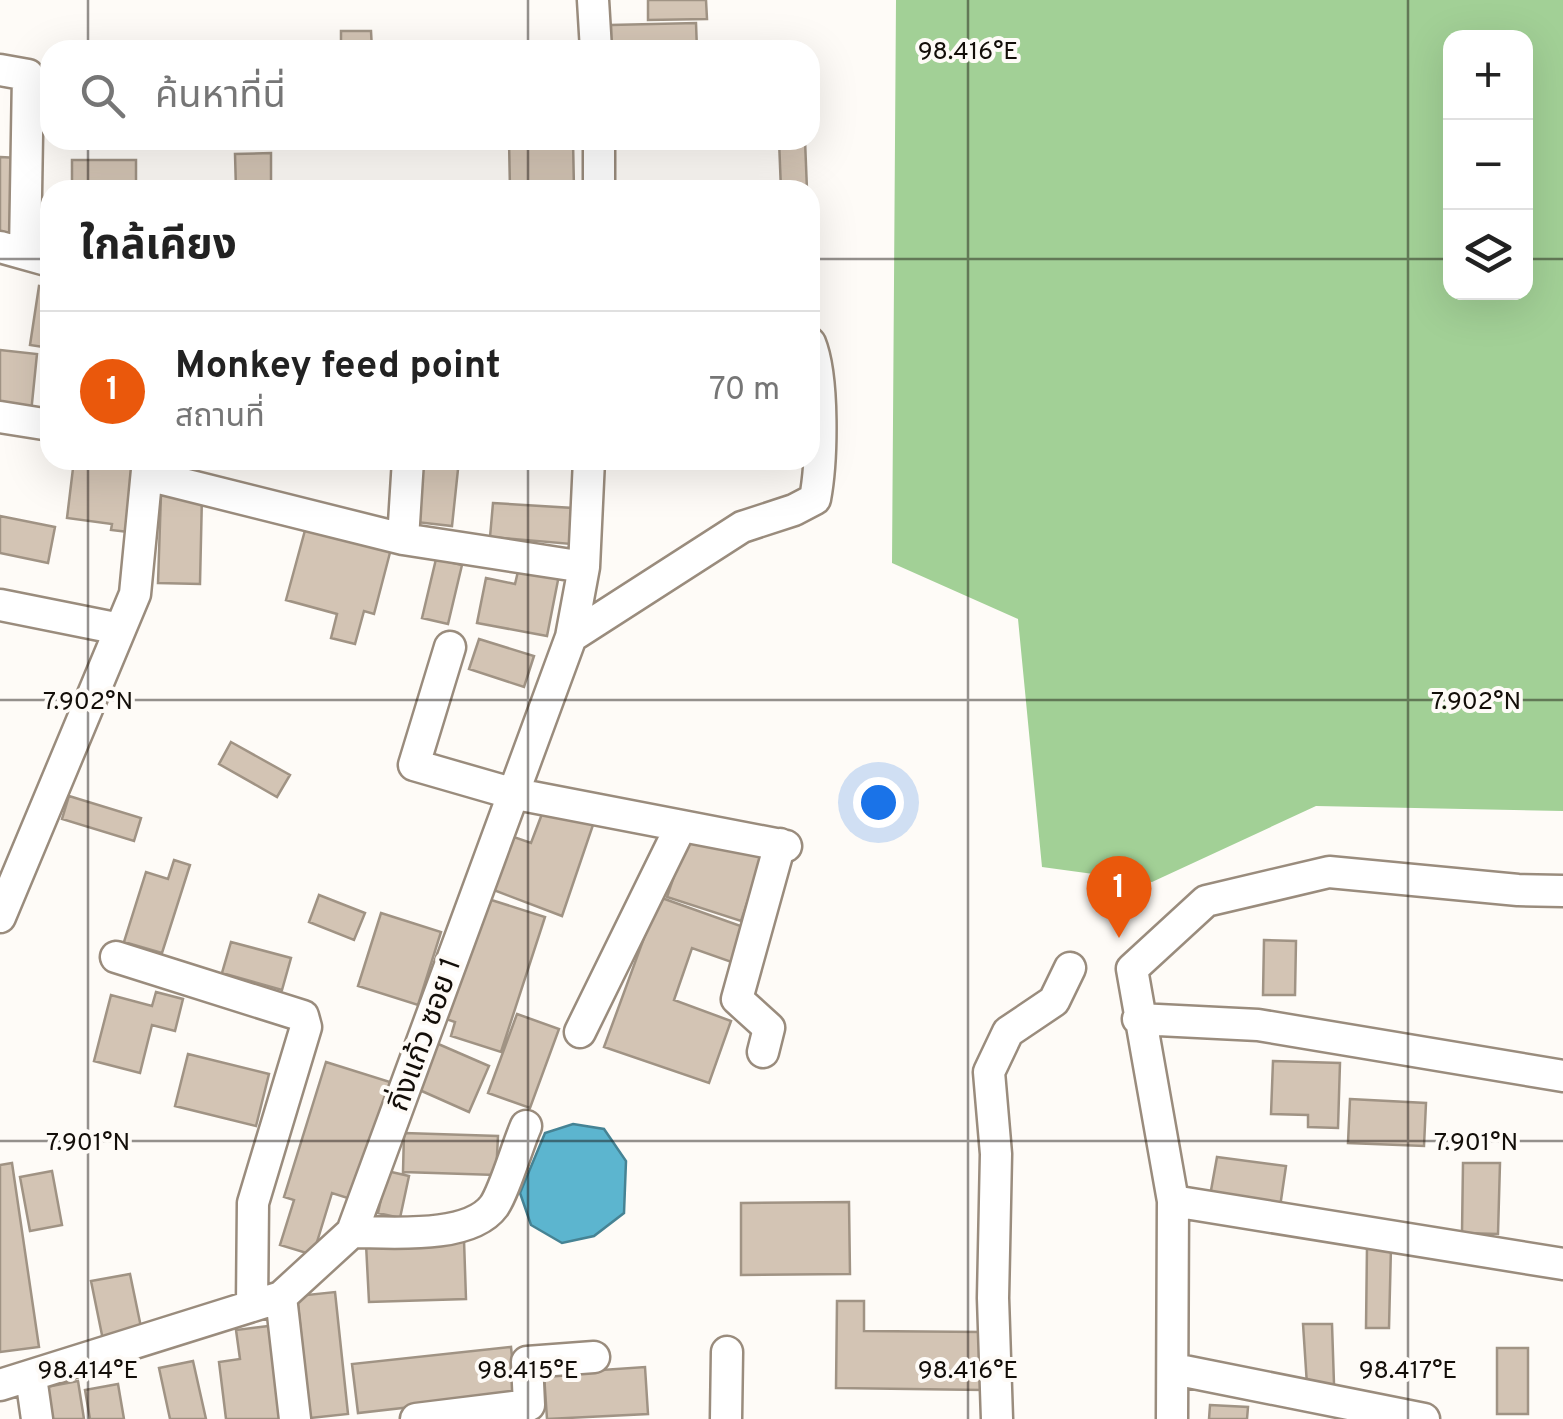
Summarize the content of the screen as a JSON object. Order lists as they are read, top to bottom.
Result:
{
  "streets": {
    "street": ["กิ่งแก้ว ซอย 1"]
  },
  "page": {
    "map_buttons": ["+", "−"],
    "search": "ค้นหาที่นี่",
    "heading": "ใกล้เคียง",
    "list": [
      {
        "mark": "1",
        "name": "Monkey feed point",
        "note": "สถานที่",
        "value": "70 m"
      }
    ],
    "pins": "1"
  },
  "coordinates": [
    "98.416°E",
    "7.902°N",
    "7.901°N",
    "98.414°E",
    "98.415°E",
    "98.417°E"
  ]
}
